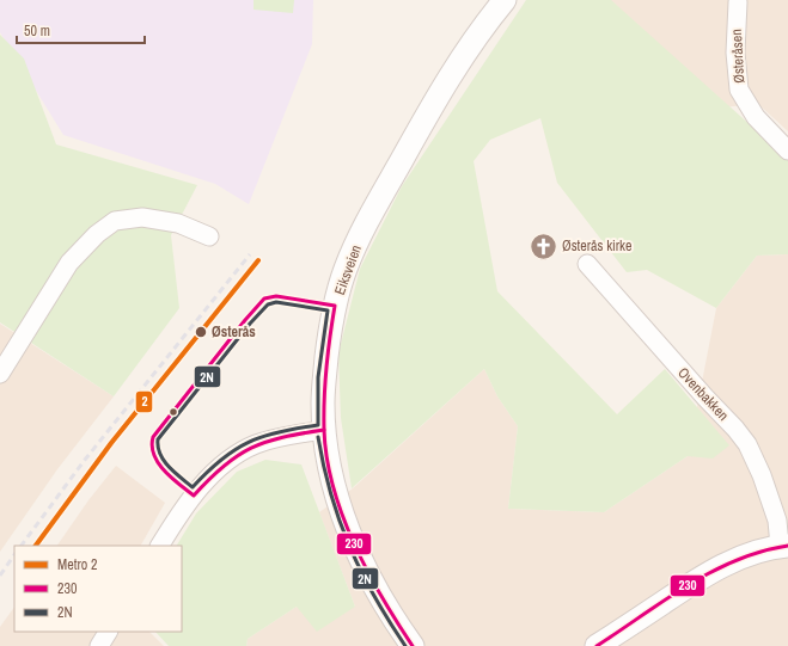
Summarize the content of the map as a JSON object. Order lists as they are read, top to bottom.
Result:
{
  "streets": {
    "street": ["Østeråsen", "Eiksveien", "Ovenbakken"]
  },
  "places": {
    "church": ["Østerås kirke"],
    "other": ["Østerås"]
  },
  "lines": ["metro line 2", "transit line 230", "transit line 2N"],
  "legend": ["Metro 2", "230", "2N"],
  "scale_bar": "50 m"
}
